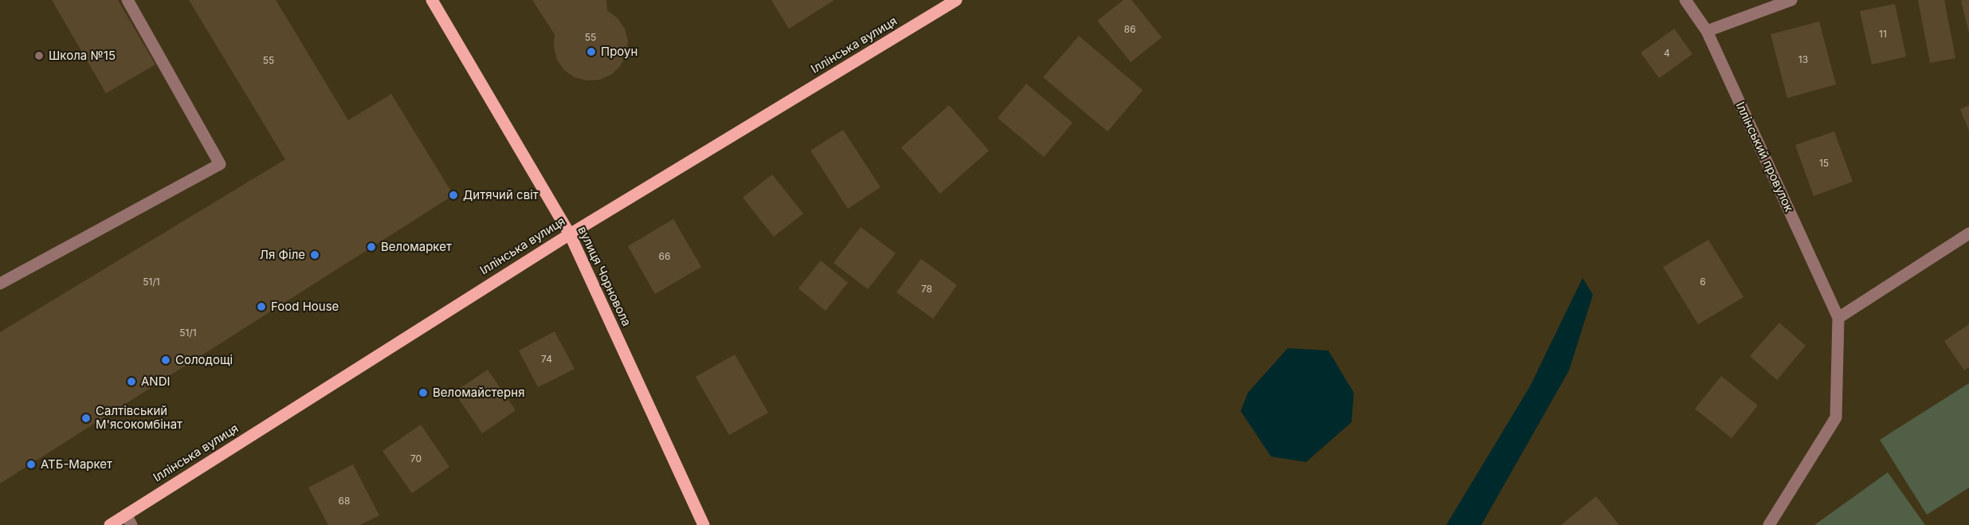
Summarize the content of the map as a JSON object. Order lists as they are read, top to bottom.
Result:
{
  "streets": {
    "main road": ["Іллінська вулиця", "вулиця Чорновола"],
    "street": ["Іллінський провулок"]
  },
  "crossings": [
    ["Іллінська вулиця", "вулиця Чорновола"]
  ],
  "places": [
    "Проун",
    "Школа №15",
    "Дитячий світ",
    "Веломаркет",
    "Ля Філе",
    "Food House",
    "Солодощі",
    "ANDI",
    "Веломайстерня",
    "Салтівський М'ясокомбінат",
    "АТБ-Маркет"
  ],
  "house_numbers": [
    "86",
    "11",
    "55",
    "4",
    "13",
    "55",
    "15",
    "66",
    "51/1",
    "6",
    "78",
    "51/1",
    "74",
    "70",
    "68"
  ]
}
